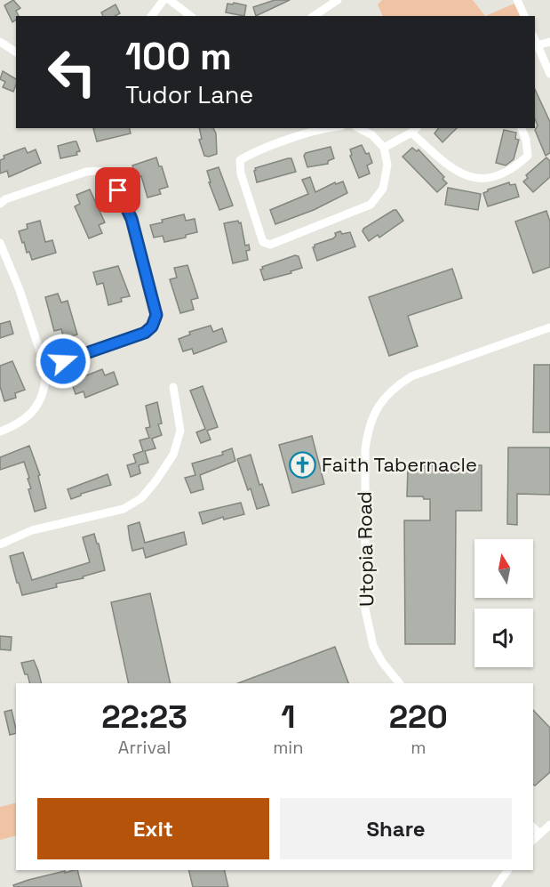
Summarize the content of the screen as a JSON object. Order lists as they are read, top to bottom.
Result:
{
  "streets": {
    "street": ["Utopia Road"]
  },
  "places": {
    "church": ["Faith Tabernacle"]
  },
  "north": "top",
  "page": {
    "turn": ["100 m", "Tudor Lane"],
    "eta": [
      "22:23",
      "Arrival",
      "1",
      "min",
      "220",
      "m"
    ],
    "buttons": ["Exit", "Share"]
  }
}
